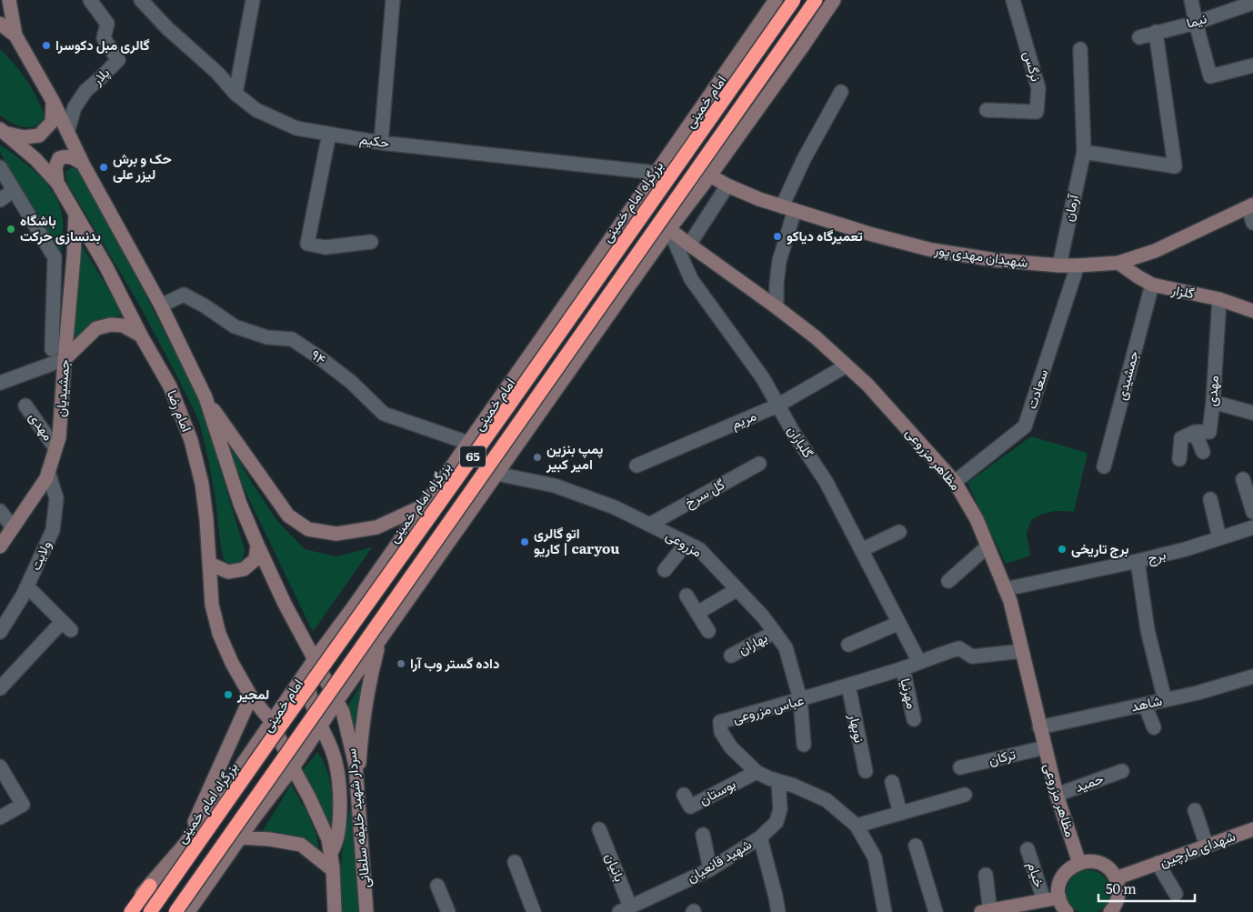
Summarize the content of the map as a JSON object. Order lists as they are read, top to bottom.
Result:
{
  "streets": {
    "highway": ["بزرگراه امام خمینی", "65"],
    "main road": [
      "امام خمینی",
      "شهیدان مهدی پور",
      "گلزار",
      "جمشیدیان",
      "امام رضا",
      "مظاهر مزروعی",
      "سردار شهید خلیفه سلطانی",
      "شهدای مارچین"
    ],
    "street": [
      "نیما",
      "نرگس",
      "پلار",
      "حکیم",
      "آرمان",
      "۹۴",
      "جمشیدی",
      "سعادت",
      "مهدی",
      "مریم",
      "گلباران",
      "گل سرخ",
      "مزروعی",
      "ولایت",
      "برج",
      "بهاران",
      "مهرنیا",
      "شاهد",
      "عباس مزروعی",
      "نوبهار",
      "ترکان",
      "حمید",
      "بوستان",
      "شهید قانعیان",
      "بانیان",
      "خیام"
    ]
  },
  "crossings": [
    ["پلار", "امام رضا"],
    ["امام خمینی", "حکیم"],
    ["امام خمینی", "۹۴"],
    ["امام خمینی", "امام رضا"],
    ["امام خمینی", "سردار شهید خلیفه سلطانی"],
    ["آرمان", "شهیدان مهدی پور"],
    ["شهیدان مهدی پور", "گلزار"],
    ["شهیدان مهدی پور", "سعادت"],
    ["گلزار", "جمشیدی"],
    ["گلزار", "مهدی"],
    ["۹۴", "امام رضا"],
    ["جمشیدیان", "مهدی"],
    ["جمشیدیان", "امام رضا"],
    ["جمشیدیان", "ولایت"],
    ["سعادت", "مظاهر مزروعی"],
    ["امام رضا", "سردار شهید خلیفه سلطانی"],
    ["مریم", "گلباران"],
    ["مریم", "مظاهر مزروعی"],
    ["گلباران", "مظاهر مزروعی"],
    ["گلباران", "عباس مزروعی"],
    ["مظاهر مزروعی", "برج"],
    ["مظاهر مزروعی", "شاهد"],
    ["مظاهر مزروعی", "عباس مزروعی"],
    ["مظاهر مزروعی", "ترکان"],
    ["مظاهر مزروعی", "حمید"],
    ["گل سرخ", "مزروعی"],
    ["مزروعی", "بهاران"],
    ["مزروعی", "عباس مزروعی"],
    ["مهرنیا", "عباس مزروعی"],
    ["عباس مزروعی", "نوبهار"],
    ["عباس مزروعی", "بوستان"],
    ["عباس مزروعی", "شهید قانعیان"],
    ["شهید قانعیان", "بانیان"]
  ],
  "places": [
    "گالری مبل دکوسرا",
    "حک و برش لیزر علی",
    "باشگاه بدنسازی حرکت",
    "تعمیرگاه دیاکو",
    "پمپ بنزین امیر کبیر",
    "اتو گالری کاریو | caryou",
    "برج تاریخی",
    "داده گستر وب آرا",
    "لمجیر"
  ],
  "scale_bar": "50 m"
}
